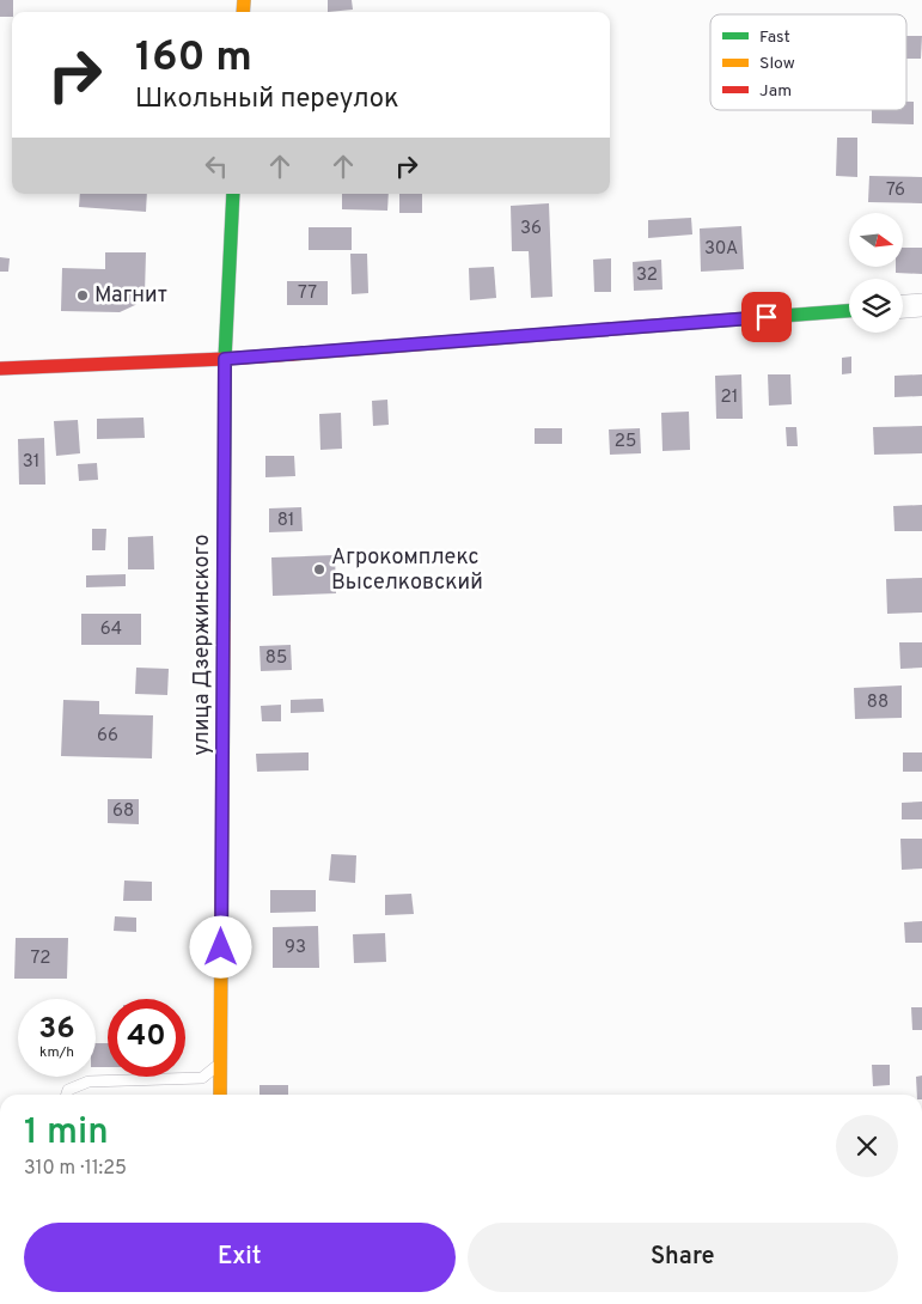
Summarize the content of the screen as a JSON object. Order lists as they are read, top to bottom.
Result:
{
  "streets": {
    "street": ["улица Дзержинского"]
  },
  "places": ["Магнит", "Агрокомплекс Выселковский"],
  "house_numbers": [
    "76",
    "36",
    "30А",
    "32",
    "77",
    "21",
    "25",
    "31",
    "81",
    "64",
    "85",
    "88",
    "66",
    "68",
    "93",
    "72"
  ],
  "legend": ["Fast", "Slow", "Jam"],
  "north": "right",
  "page": {
    "turn": ["160 m", "Школьный переулок"],
    "speed": "36 km/h",
    "limit": "40",
    "heading": ["1 min", "310 m · 11:25"],
    "buttons": ["Exit", "Share"]
  }
}
